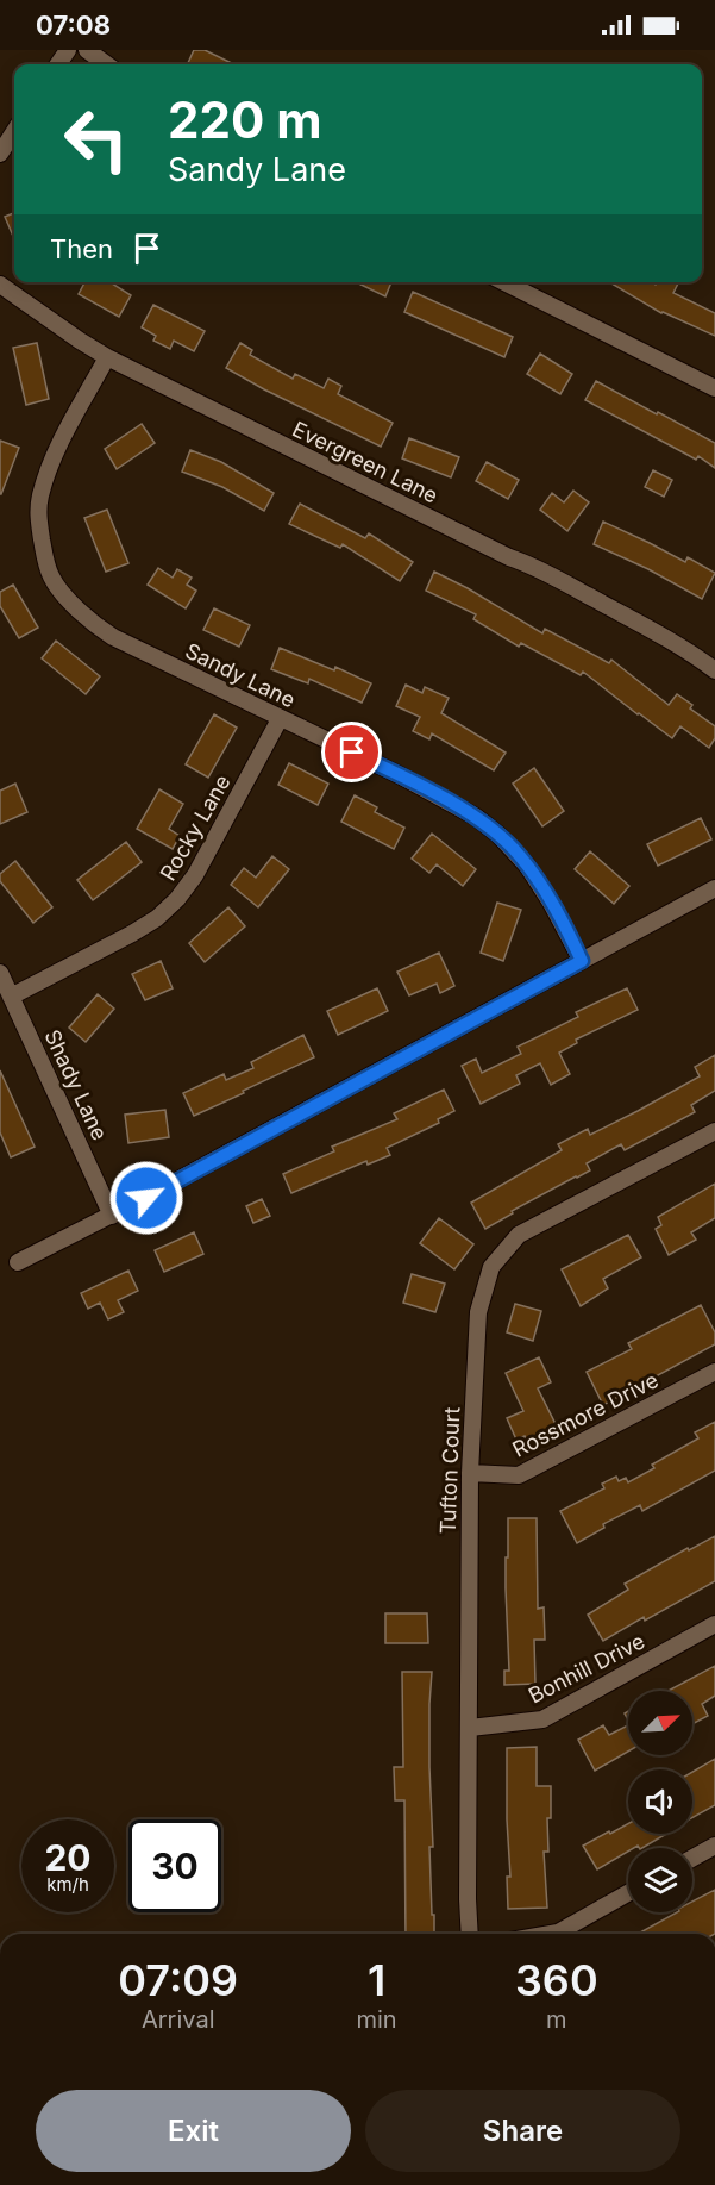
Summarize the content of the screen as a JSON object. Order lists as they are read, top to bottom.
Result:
{
  "streets": {
    "street": [
      "Evergreen Lane",
      "Sandy Lane",
      "Rocky Lane",
      "Shady Lane",
      "Rossmore Drive",
      "Tufton Court",
      "Bonhill Drive"
    ]
  },
  "crossings": [
    ["Evergreen Lane", "Sandy Lane"],
    ["Sandy Lane", "Rocky Lane"],
    ["Rocky Lane", "Shady Lane"],
    ["Rossmore Drive", "Tufton Court"],
    ["Tufton Court", "Bonhill Drive"]
  ],
  "north": "top right",
  "page": {
    "status": "07:08",
    "turn": ["220 m", "Sandy Lane"],
    "then": "Then",
    "speed": "20 km/h",
    "limit": "30",
    "eta": [
      "07:09",
      "Arrival",
      "1",
      "min",
      "360",
      "m"
    ],
    "buttons": ["Exit", "Share"]
  }
}
